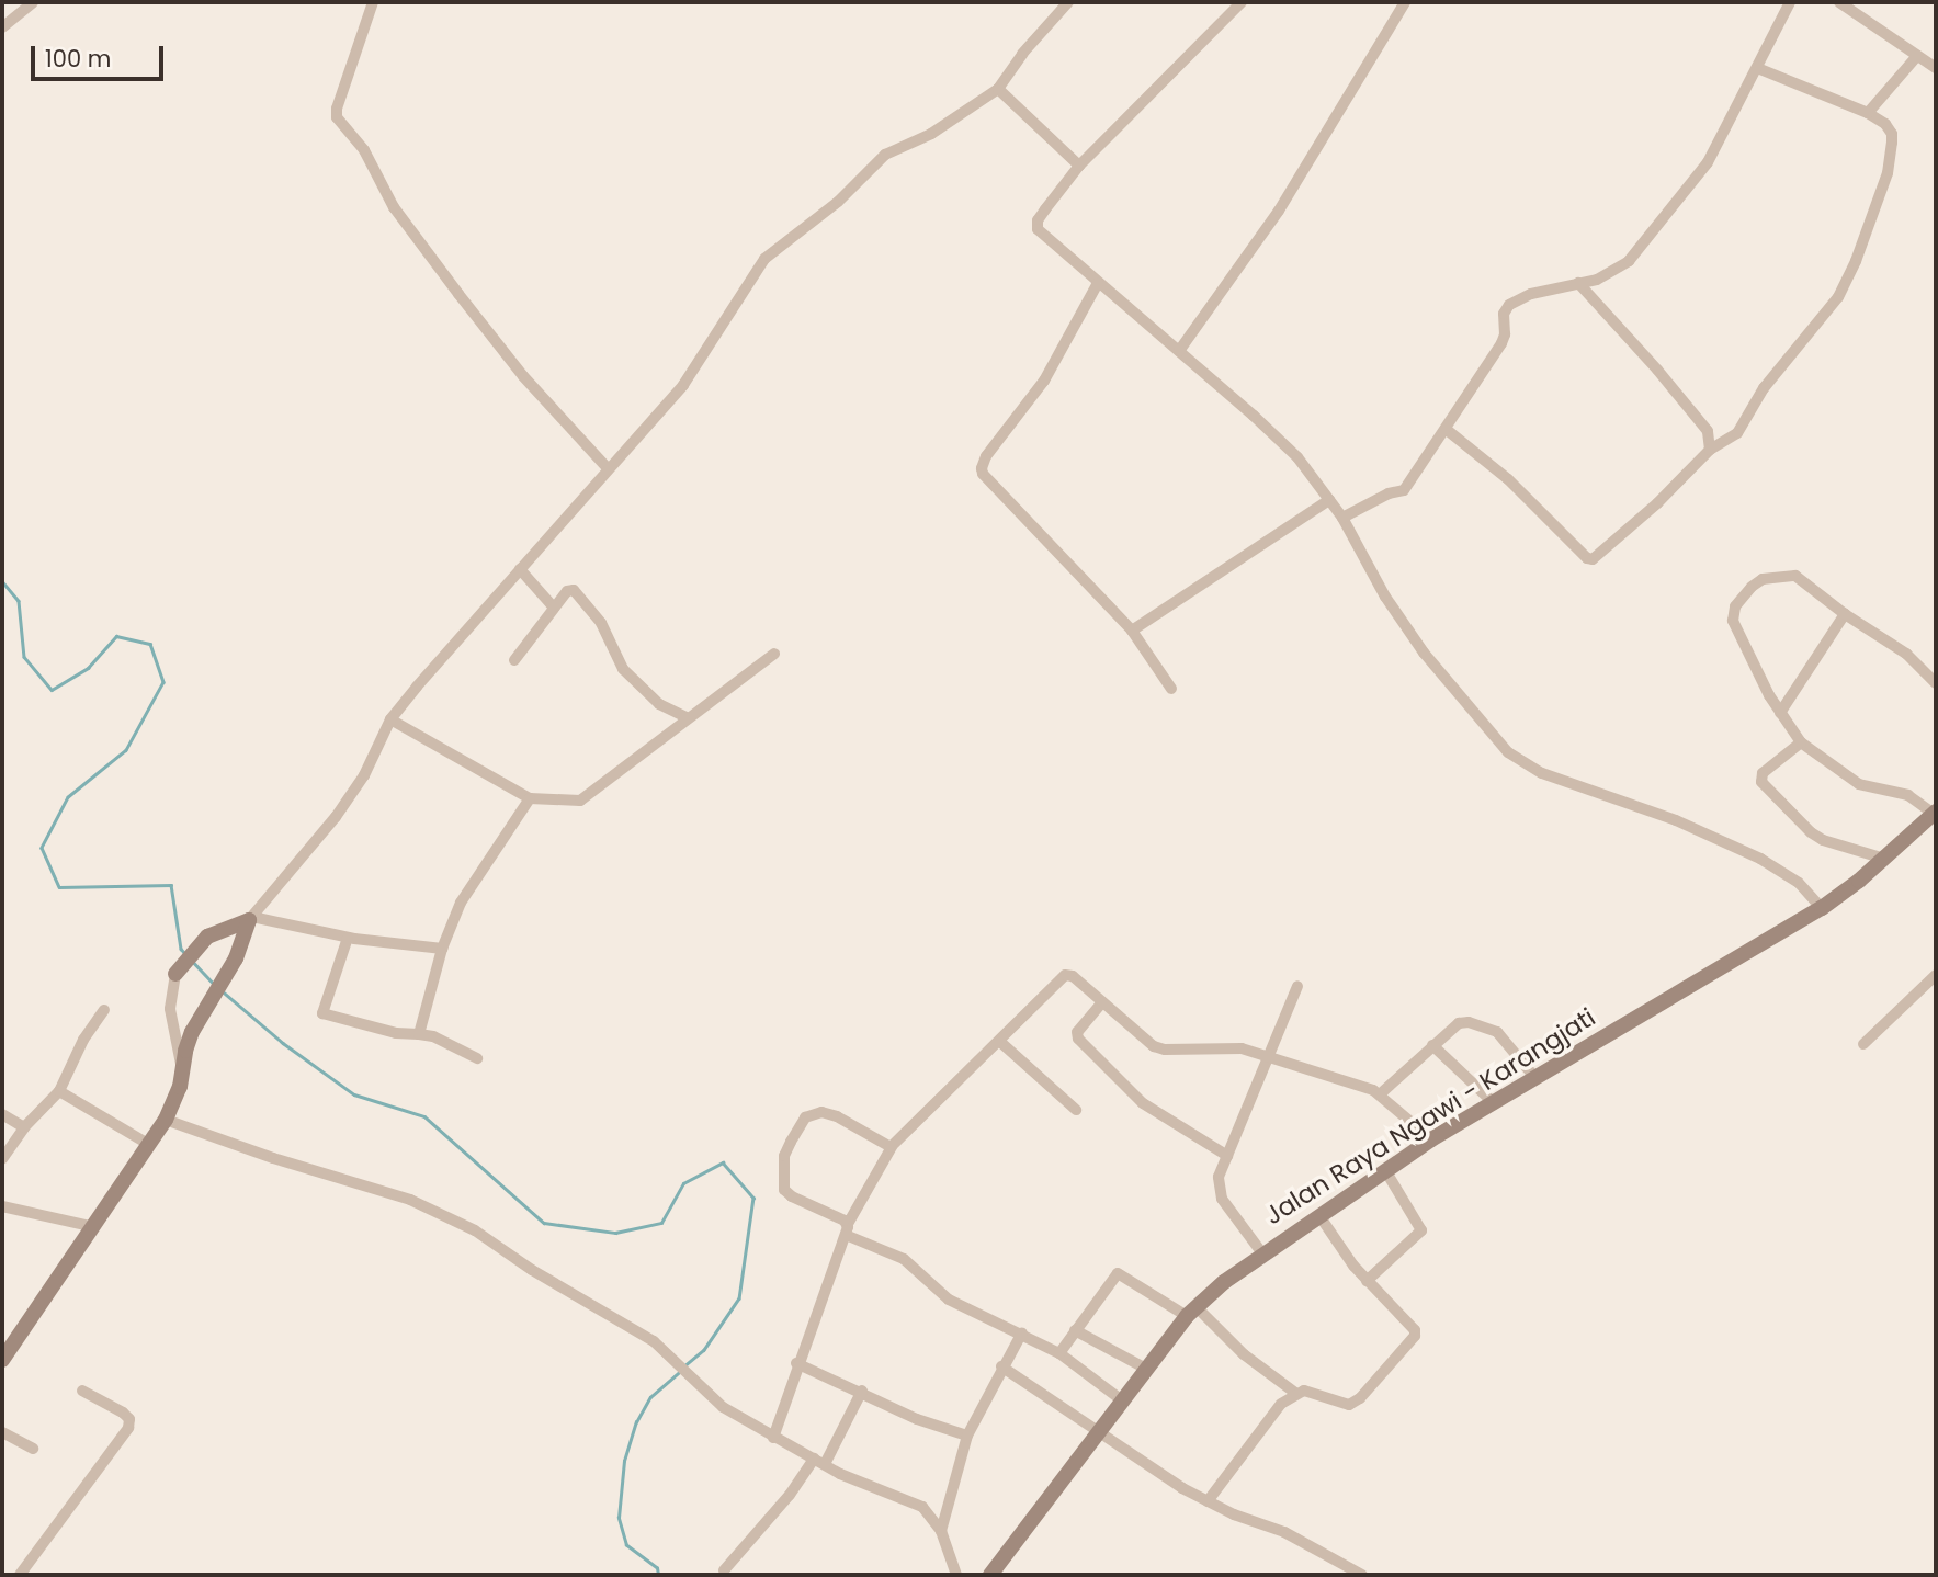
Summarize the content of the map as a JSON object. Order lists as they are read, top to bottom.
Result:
{
  "streets": {
    "street": ["Jalan Raya Ngawi - Karangjati"]
  },
  "scale_bar": "100 m"
}
